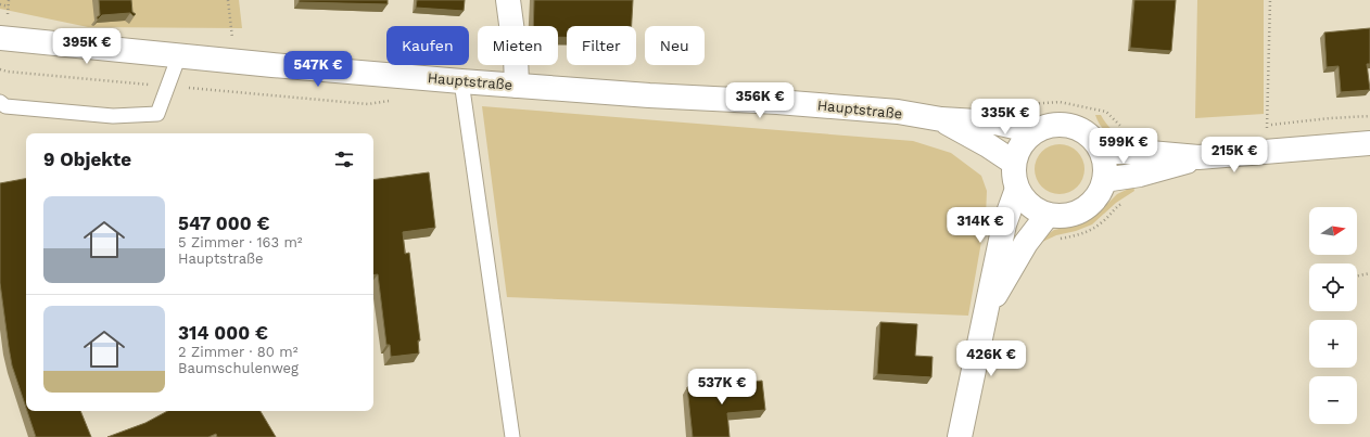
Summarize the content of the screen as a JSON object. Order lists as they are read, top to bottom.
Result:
{
  "streets": {
    "main road": ["Hauptstraße"]
  },
  "north": "right",
  "page": {
    "chip": [
      "Kaufen",
      "Mieten",
      "Filter",
      "Neu"
    ],
    "price": [
      "395K €",
      "547K €",
      "356K €",
      "335K €",
      "599K €",
      "215K €",
      "314K €",
      "426K €",
      "537K €"
    ],
    "heading": "9 Objekte",
    "list": [
      {
        "name": "547 000 €",
        "note": "5 Zimmer · 163 m² · Hauptstraße"
      },
      {
        "name": "314 000 €",
        "note": "2 Zimmer · 80 m² · Baumschulenweg"
      }
    ],
    "map_buttons": ["+", "−"]
  }
}
